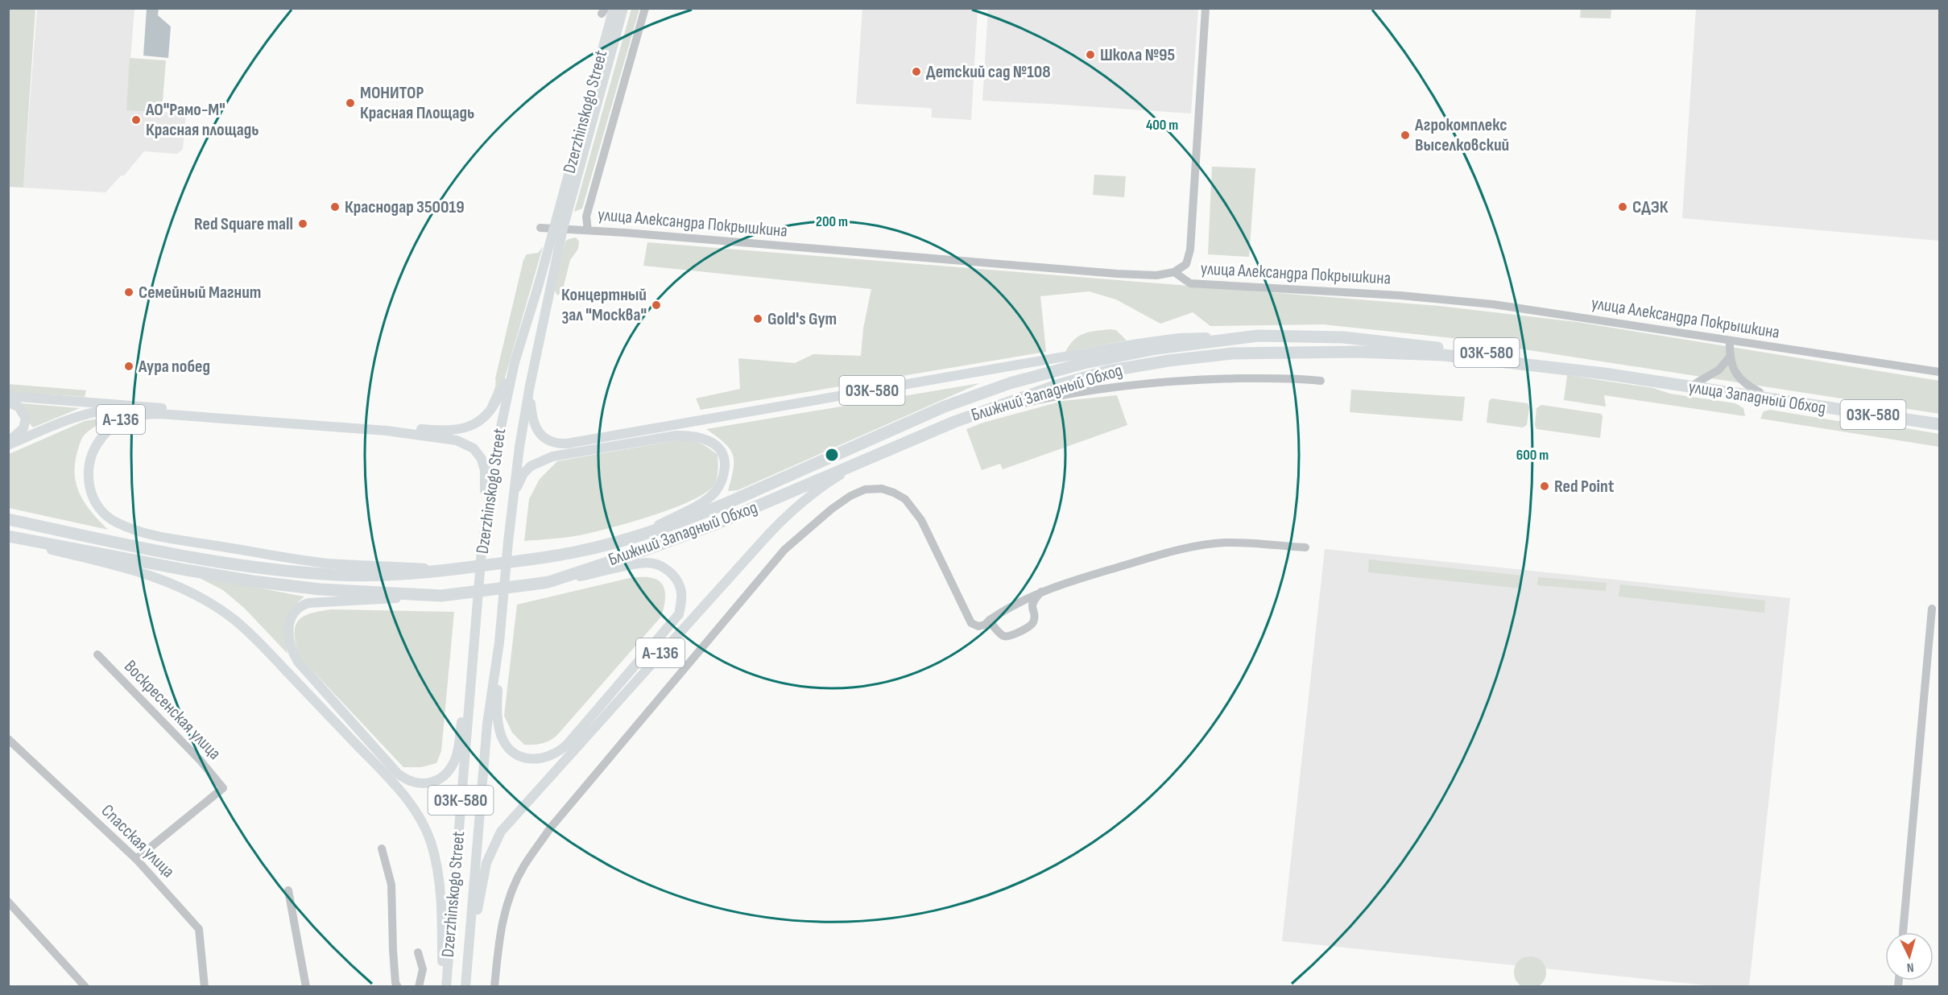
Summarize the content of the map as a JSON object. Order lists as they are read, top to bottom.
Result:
{
  "streets": {
    "highway": [
      "03К-580",
      "Ближний Западный Обход",
      "улица Западный Обход",
      "А-136"
    ],
    "main road": ["Dzerzhinskogo Street"],
    "street": ["улица Александра Покрышкина", "Воскресенская улица", "Спасская улица"]
  },
  "crossings": [
    ["Dzerzhinskogo Street", "улица Александра Покрышкина"],
    ["Dzerzhinskogo Street", "03К-580"],
    ["Dzerzhinskogo Street", "А-136"],
    ["03К-580", "улица Западный Обход"],
    ["03К-580", "А-136"],
    ["Ближний Западный Обход", "улица Западный Обход"],
    ["Ближний Западный Обход", "А-136"],
    ["Воскресенская улица", "Спасская улица"]
  ],
  "places": [
    "Школа №95",
    "Детский сад №108",
    "МОНИТОР Красная Площадь",
    "АО\"Рамо-М\" Красная площадь",
    "Агрокомплекс Выселковский",
    "Краснодар 350019",
    "СДЭК",
    "Red Square mall",
    "Семейный Магнит",
    "Концертный зал \"Москва\"",
    "Gold's Gym",
    "Аура побед",
    "Red Point"
  ],
  "north": "bottom",
  "rings": ["400 m", "200 m", "600 m"]
}
